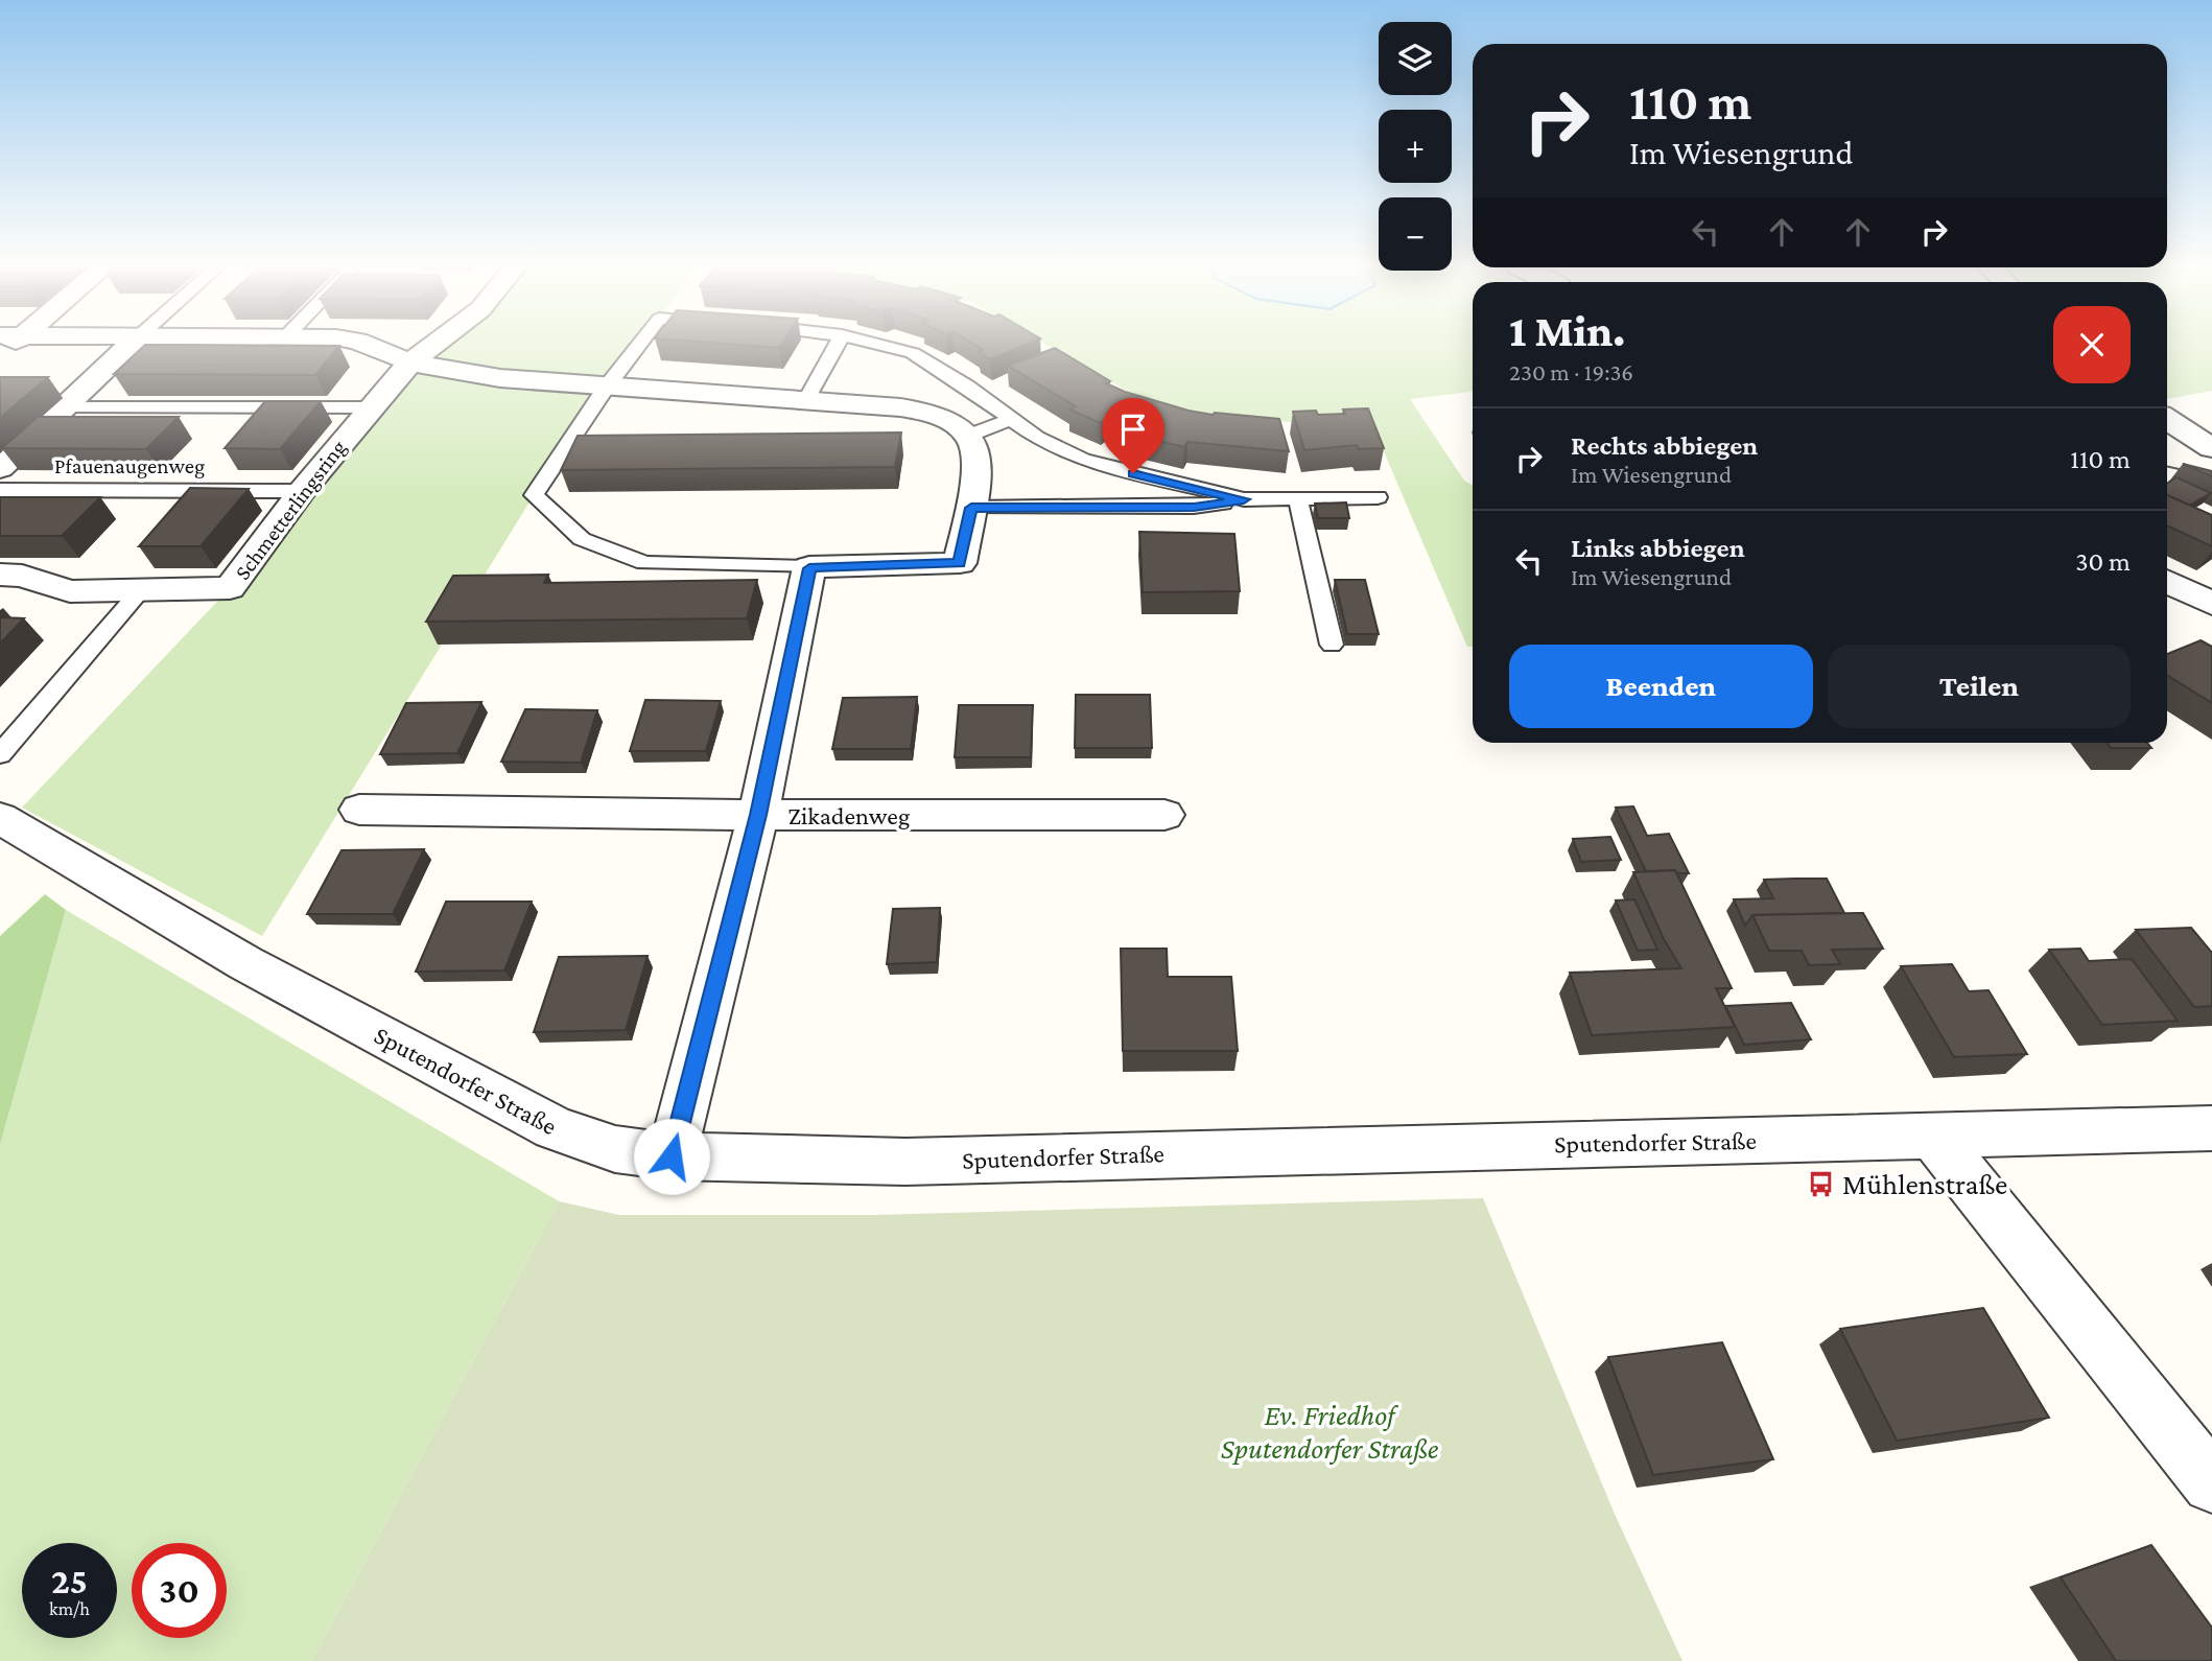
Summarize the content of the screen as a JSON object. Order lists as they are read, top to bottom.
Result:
{
  "streets": {
    "street": ["Schmetterlingsring", "Zikadenweg", "Sputendorfer Straße"],
    "lane": ["Pfauenaugenweg"]
  },
  "crossings": [
    ["Pfauenaugenweg", "Schmetterlingsring"]
  ],
  "parks": ["Ev. Friedhof Sputendorfer Straße"],
  "places": {
    "bus stop": ["Mühlenstraße"]
  },
  "page": {
    "map_buttons": ["+", "−"],
    "turn": ["110 m", "Im Wiesengrund"],
    "heading": ["1 Min.", "230 m · 19:36"],
    "list": [
      {
        "name": "Rechts abbiegen",
        "note": "Im Wiesengrund",
        "value": "110 m"
      },
      {
        "name": "Links abbiegen",
        "note": "Im Wiesengrund",
        "value": "30 m"
      }
    ],
    "buttons": ["Beenden", "Teilen"],
    "speed": "25 km/h",
    "limit": "30"
  }
}
